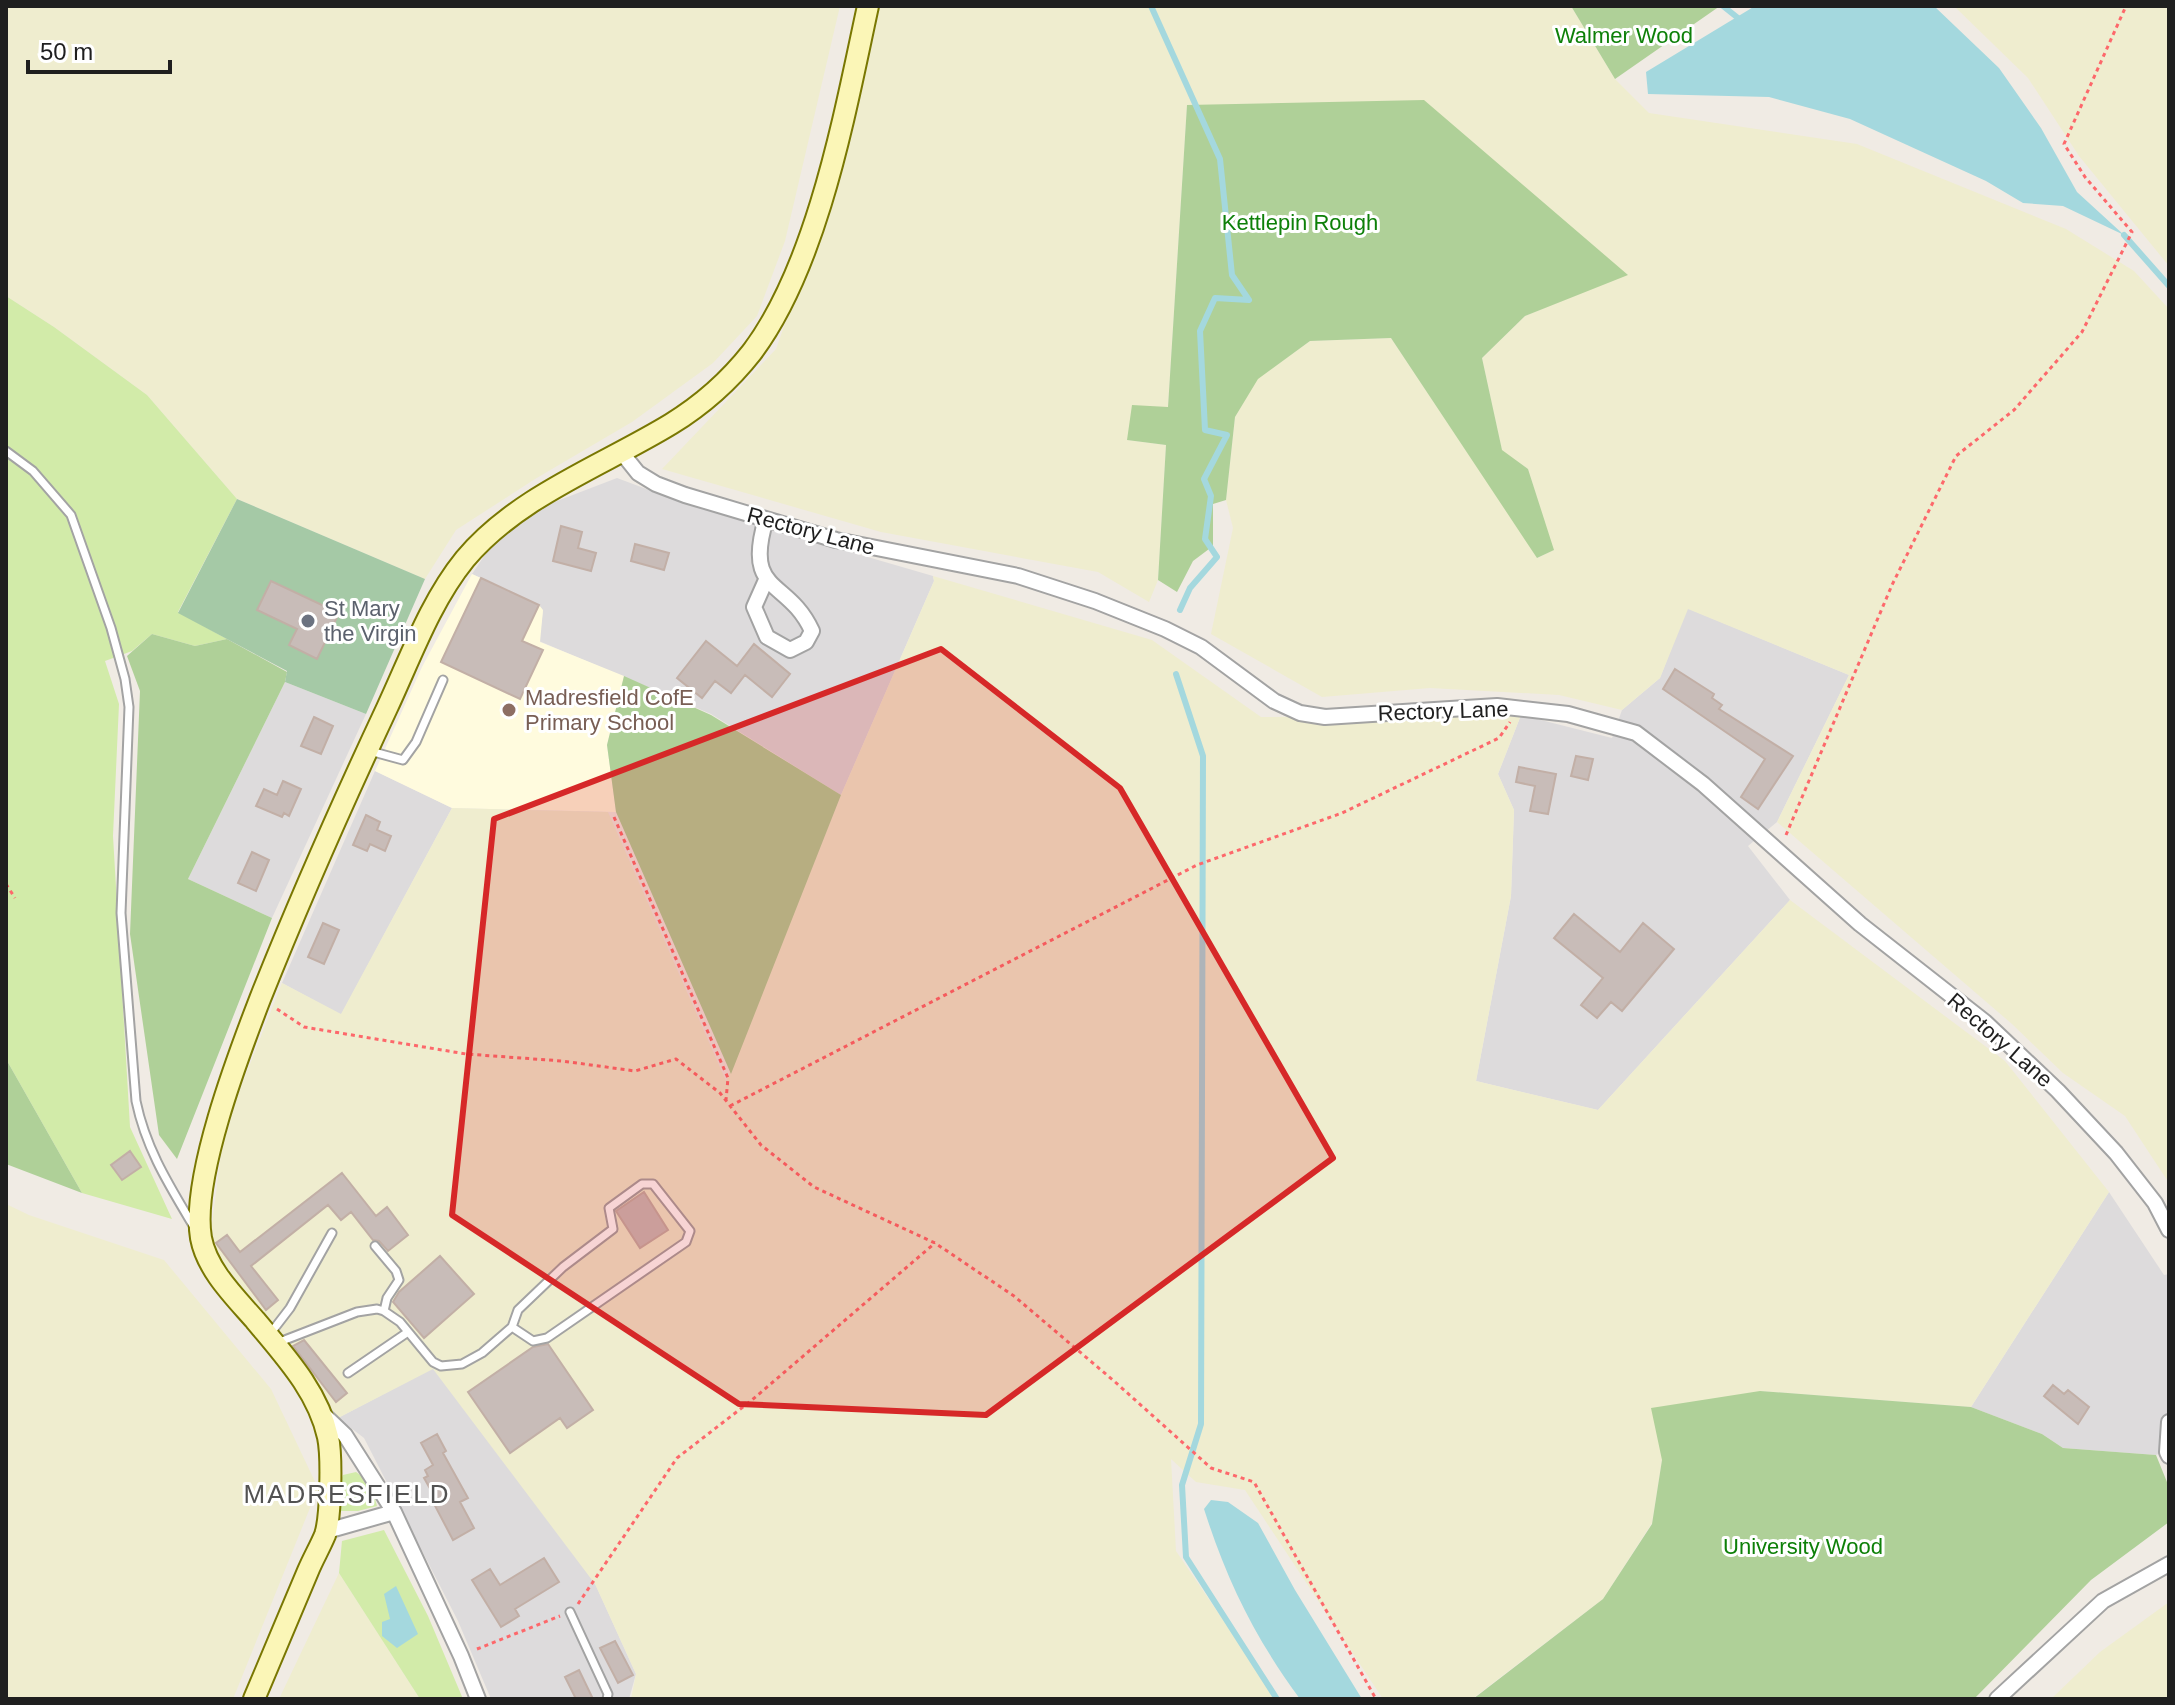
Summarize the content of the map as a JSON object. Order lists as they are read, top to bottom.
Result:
{
  "streets": {
    "street": ["Rectory Lane"]
  },
  "districts": ["MADRESFIELD"],
  "parks": ["Walmer Wood", "Kettlepin Rough", "University Wood"],
  "places": ["St Mary the Virgin", "Madresfield CofE Primary School"],
  "scale_bar": "50 m"
}
